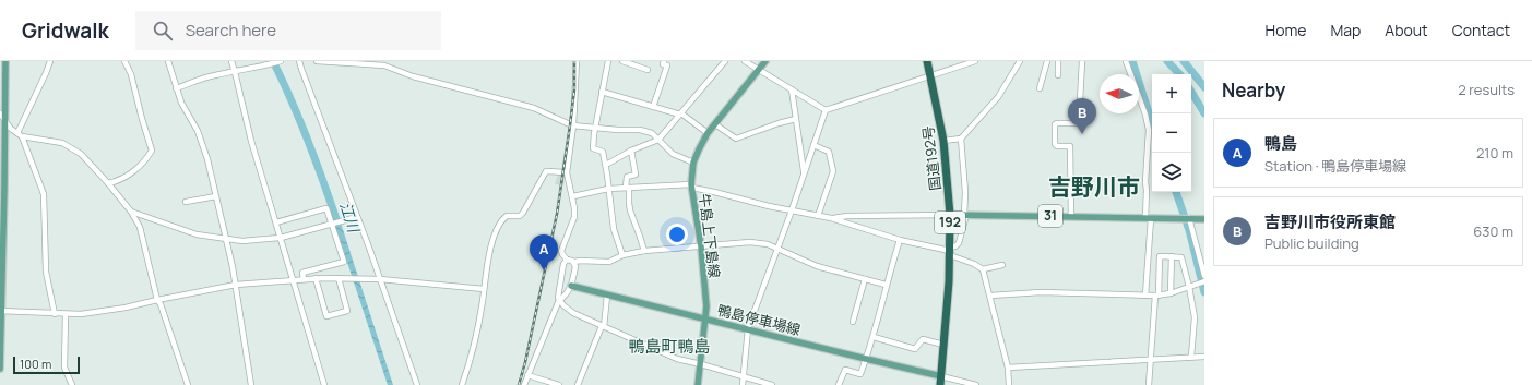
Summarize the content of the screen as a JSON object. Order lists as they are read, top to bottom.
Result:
{
  "streets": {
    "highway": ["国道192号", "192"],
    "main road": ["31", "牛島上下島線", "鴨島停車場線"]
  },
  "crossings": [
    ["国道192号", "31"],
    ["国道192号", "鴨島停車場線"],
    ["牛島上下島線", "鴨島停車場線"]
  ],
  "districts": ["吉野川市", "鴨島町鴨島"],
  "water": ["江川"],
  "scale_bar": "100 m",
  "north": "left",
  "page": {
    "header": "Gridwalk",
    "search": "Search here",
    "nav": [
      "Home",
      "Map",
      "About",
      "Contact"
    ],
    "heading": ["Nearby", "2 results"],
    "map_buttons": ["+", "−"],
    "pins": ["B", "A"],
    "list": [
      {
        "mark": "A",
        "name": "鴨島",
        "note": "Station · 鴨島停車場線",
        "value": "210 m"
      },
      {
        "mark": "B",
        "name": "吉野川市役所東館",
        "note": "Public building",
        "value": "630 m"
      }
    ],
    "scale": "100 m"
  }
}
